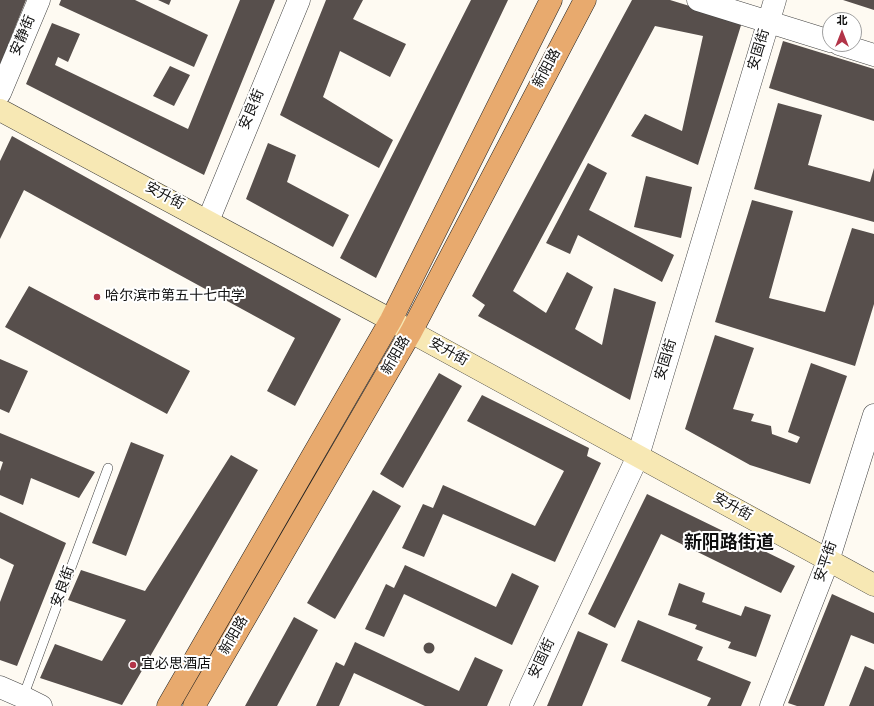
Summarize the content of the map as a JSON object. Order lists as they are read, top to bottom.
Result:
{
  "streets": {
    "highway": ["新阳路"],
    "main road": ["安升街"],
    "street": [
      "安静街",
      "安固街",
      "安良街",
      "安平街"
    ]
  },
  "crossings": [
    ["安固街", "安升街"],
    ["新阳路", "安升街"],
    ["安良街", "安升街"],
    ["安升街", "安平街"]
  ],
  "districts": ["新阳路街道"],
  "places": ["哈尔滨市第五十七中学", "宜必思酒店"],
  "north": "top"
}
